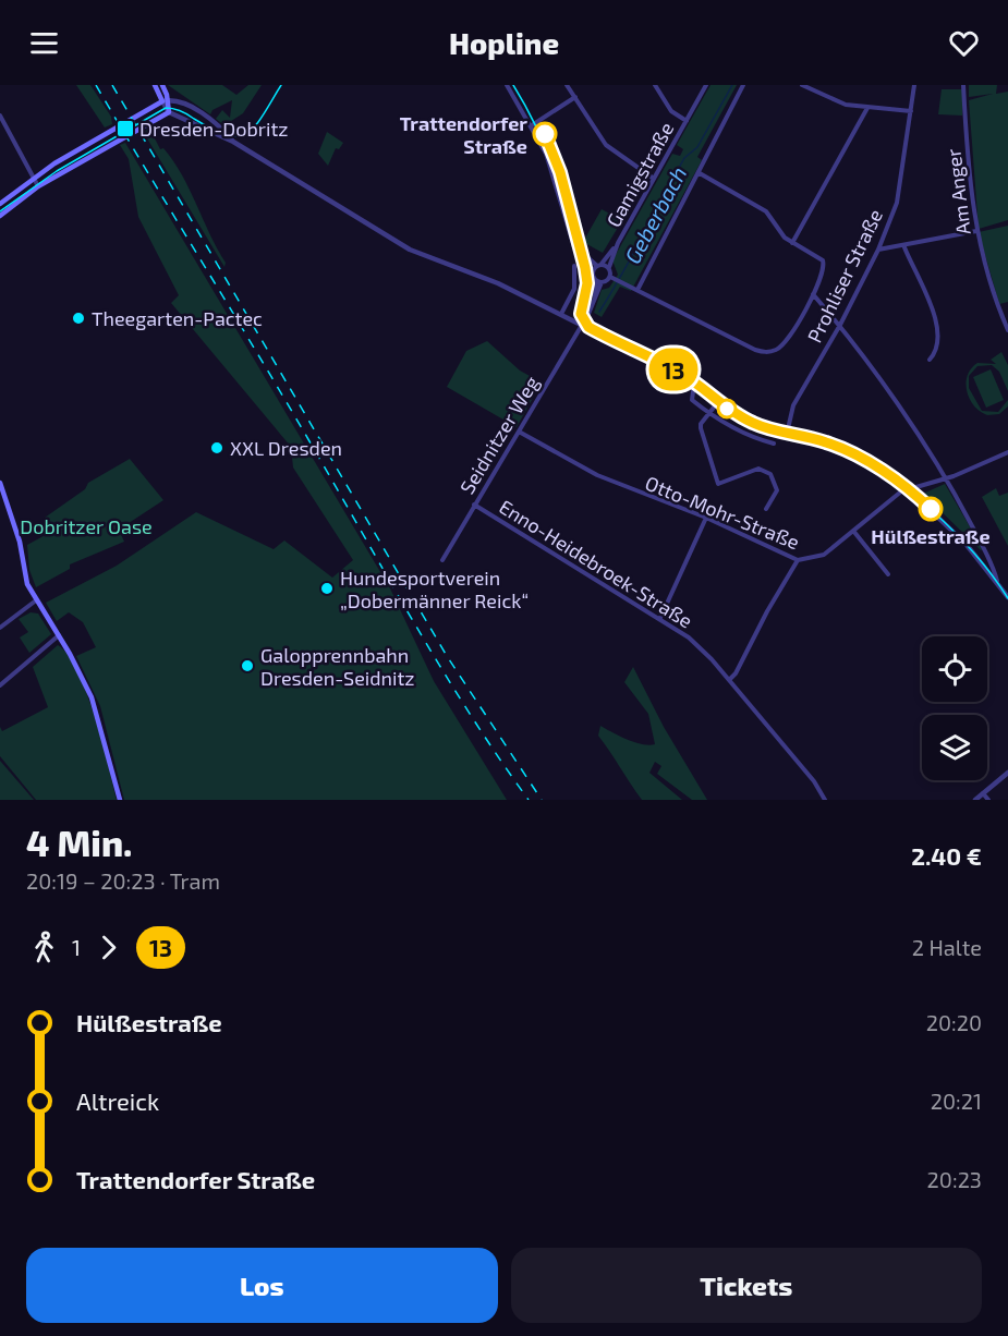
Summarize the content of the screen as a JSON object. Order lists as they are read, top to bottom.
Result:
{
  "streets": {
    "street": [
      "Gamigstraße",
      "Am Anger",
      "Prohliser Straße",
      "Seidnitzer Weg",
      "Otto-Mohr-Straße",
      "Enno-Heidebroek-Straße"
    ]
  },
  "crossings": [
    ["Seidnitzer Weg", "Otto-Mohr-Straße"],
    ["Seidnitzer Weg", "Enno-Heidebroek-Straße"]
  ],
  "water": ["Geberbach"],
  "parks": ["Dobritzer Oase"],
  "places": {
    "transit": ["Dresden-Dobritz"],
    "other": [
      "Trattendorfer Straße",
      "Theegarten-Pactec",
      "XXL Dresden",
      "Hülßestraße",
      "Hundesportverein „Dobermänner Reick“",
      "Galopprennbahn Dresden-Seidnitz"
    ]
  },
  "lines": ["tram line 13"],
  "page": {
    "header": "Hopline",
    "on_map": "13",
    "heading": ["4 Min.", "20:19 – 20:23 · Tram", "2.40 €"],
    "legs": ["1", "13", "2 Halte"],
    "list": [
      {
        "name": "Hülßestraße",
        "value": "20:20"
      },
      {
        "name": "Altreick",
        "value": "20:21"
      },
      {
        "name": "Trattendorfer Straße",
        "value": "20:23"
      }
    ],
    "buttons": ["Los", "Tickets"]
  }
}
